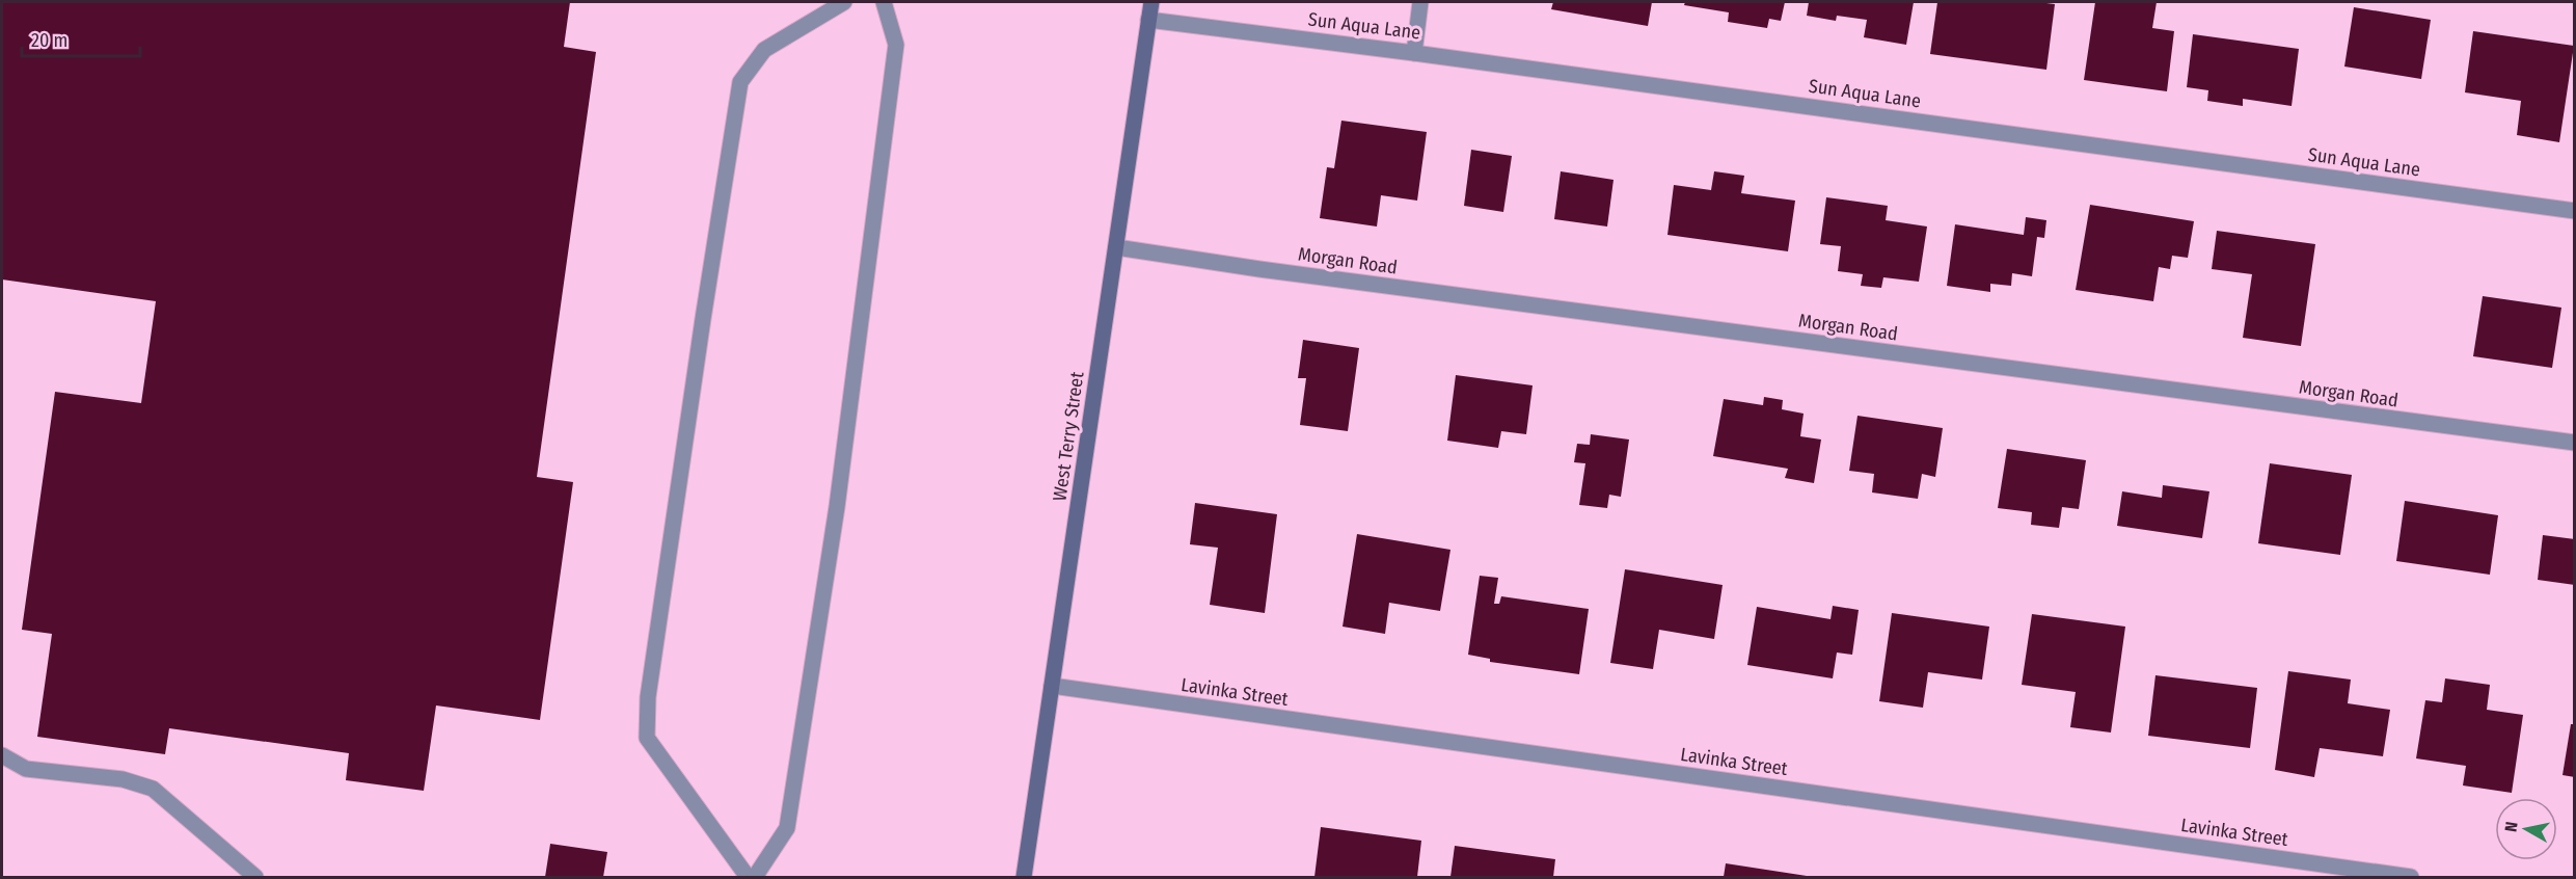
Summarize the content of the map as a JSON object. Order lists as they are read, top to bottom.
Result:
{
  "streets": {
    "street": [
      "Sun Aqua Lane",
      "Morgan Road",
      "West Terry Street",
      "Lavinka Street"
    ]
  },
  "crossings": [
    ["Sun Aqua Lane", "West Terry Street"],
    ["Morgan Road", "West Terry Street"],
    ["West Terry Street", "Lavinka Street"]
  ],
  "scale_bar": "20 m",
  "north": "left"
}
